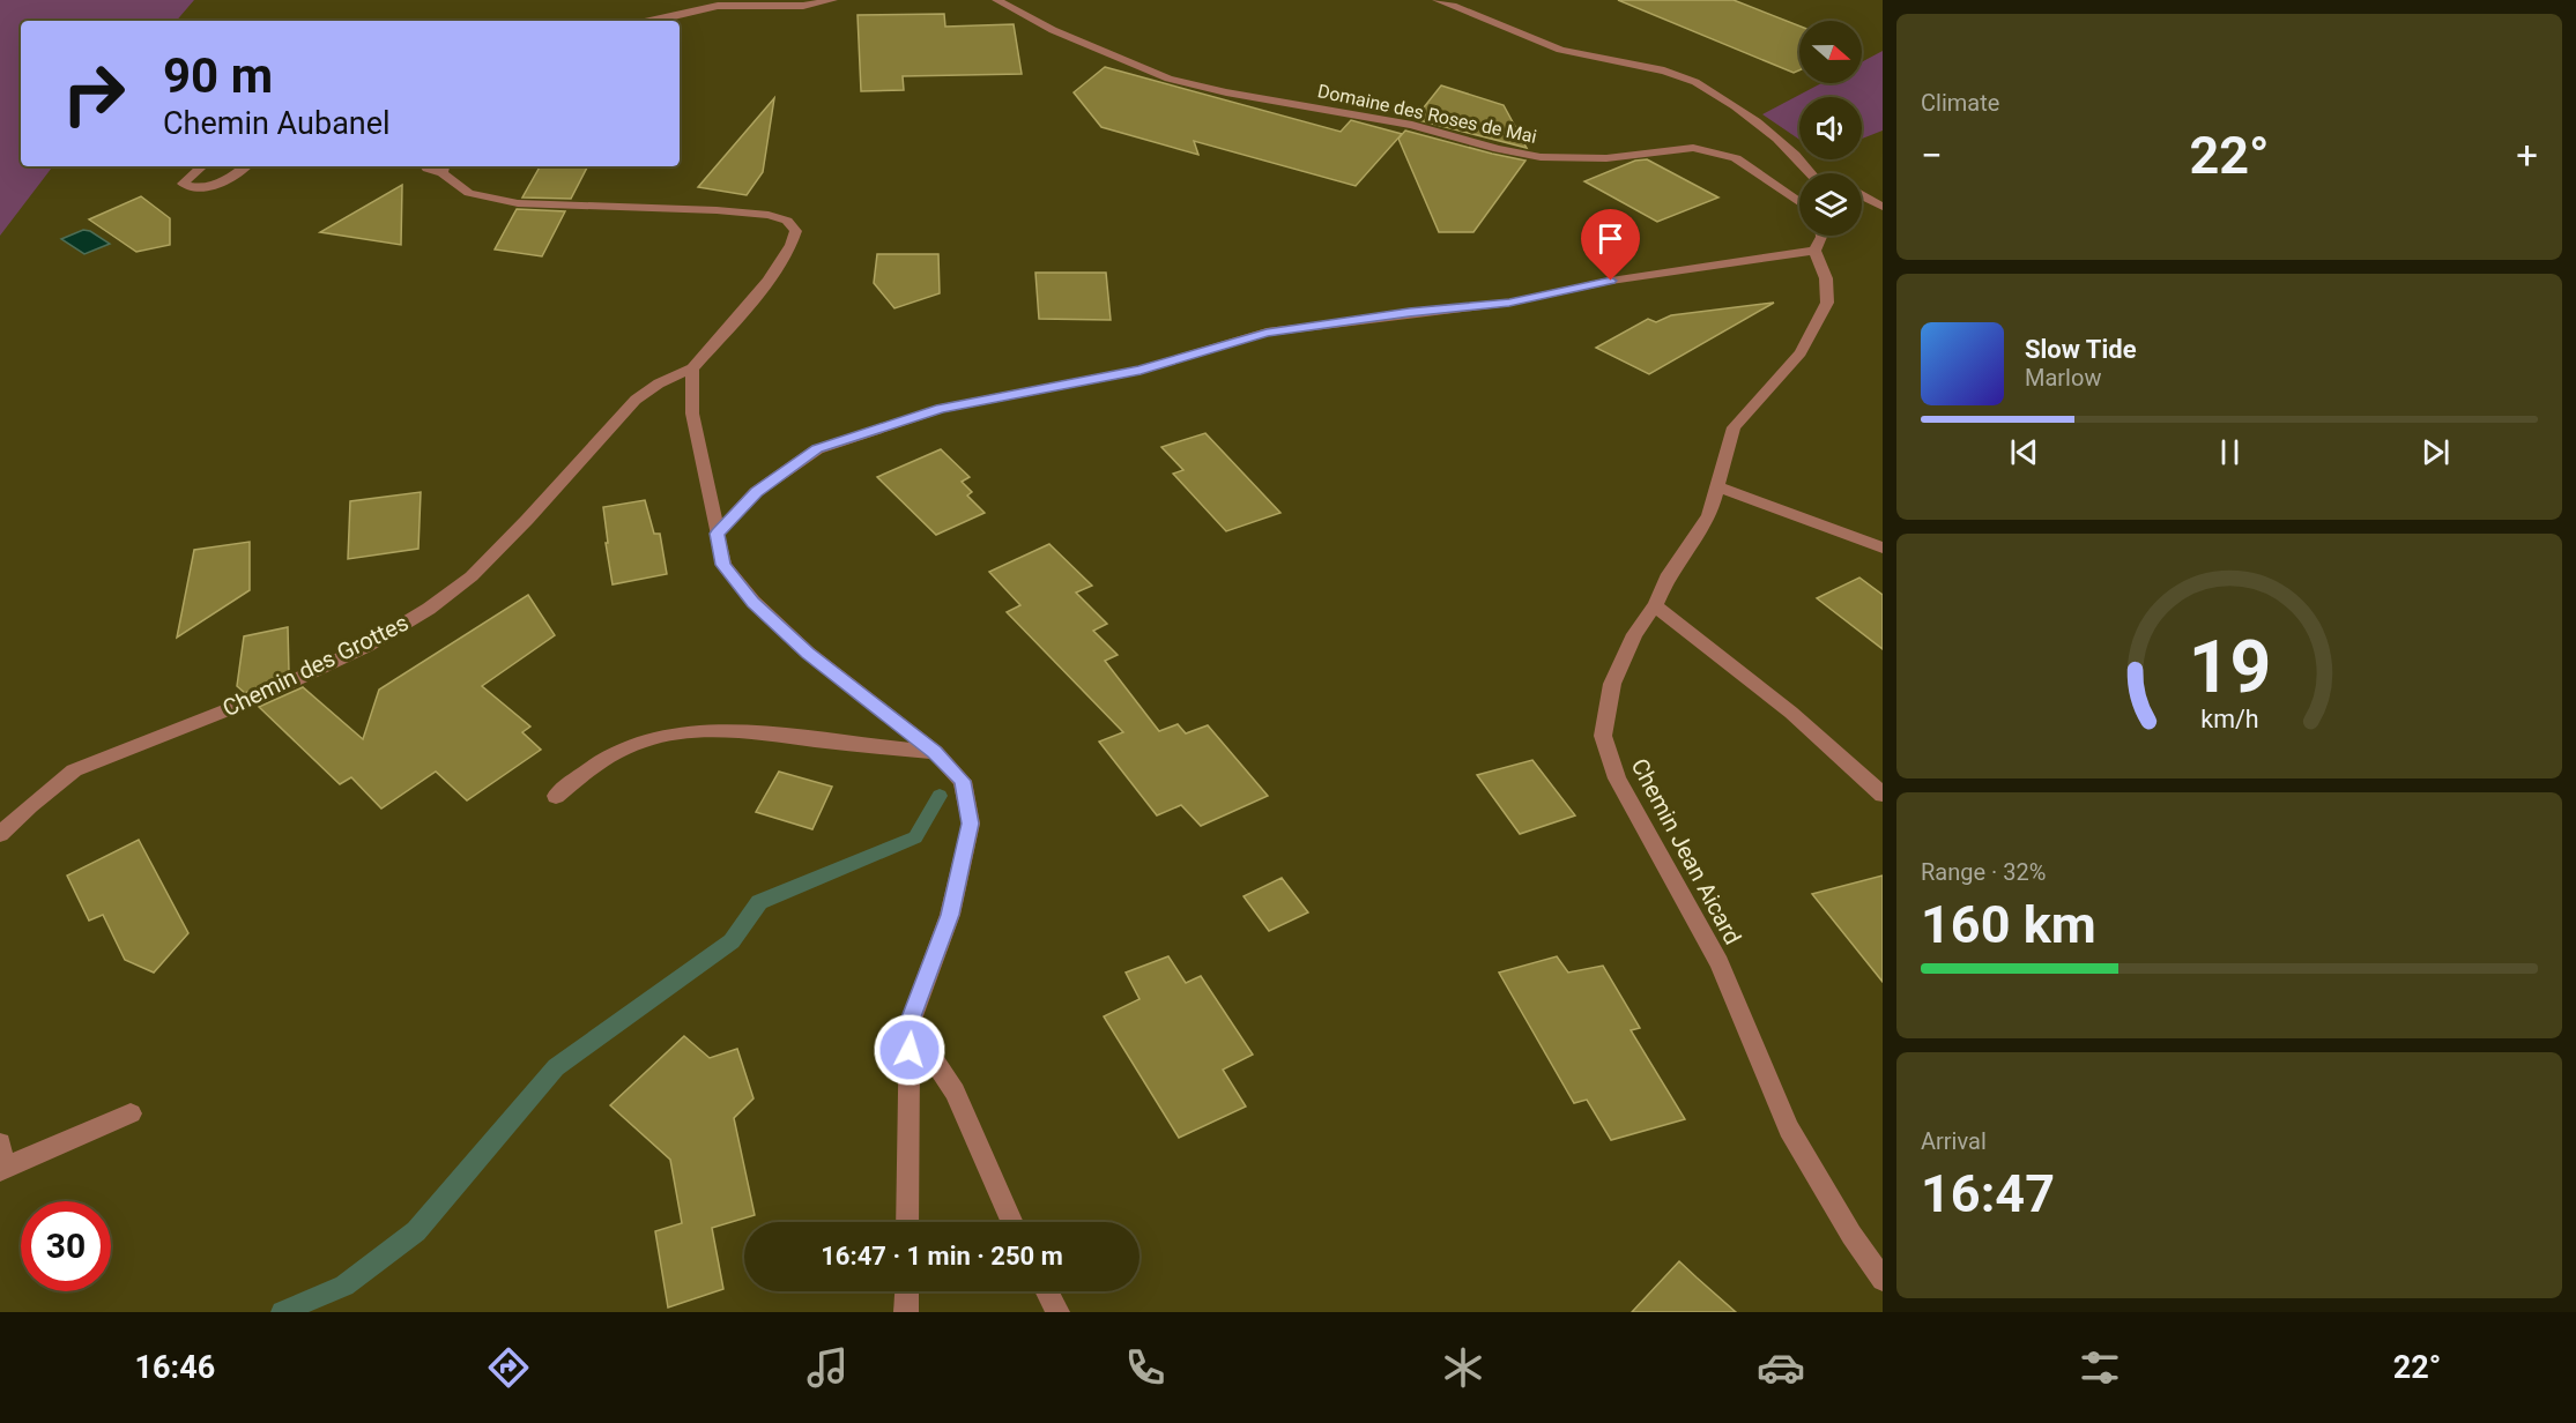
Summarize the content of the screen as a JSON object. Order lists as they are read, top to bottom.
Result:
{
  "streets": {
    "street": ["Domaine des Roses de Mai", "Chemin des Grottes", "Chemin Jean Aicard"]
  },
  "north": "right",
  "page": {
    "tile": [
      "Climate",
      ["Range · 32%", "160 km"],
      ["Arrival", "16:47"]
    ],
    "turn": ["90 m", "Chemin Aubanel"],
    "heat": ["−", "22°", "+"],
    "song": ["Slow Tide", "Marlow"],
    "limit": "30",
    "trip": "16:47 · 1 min · 250 m",
    "tabs": ["16:46", "22°"],
    "gauge": ["19", "km/h"]
  }
}
